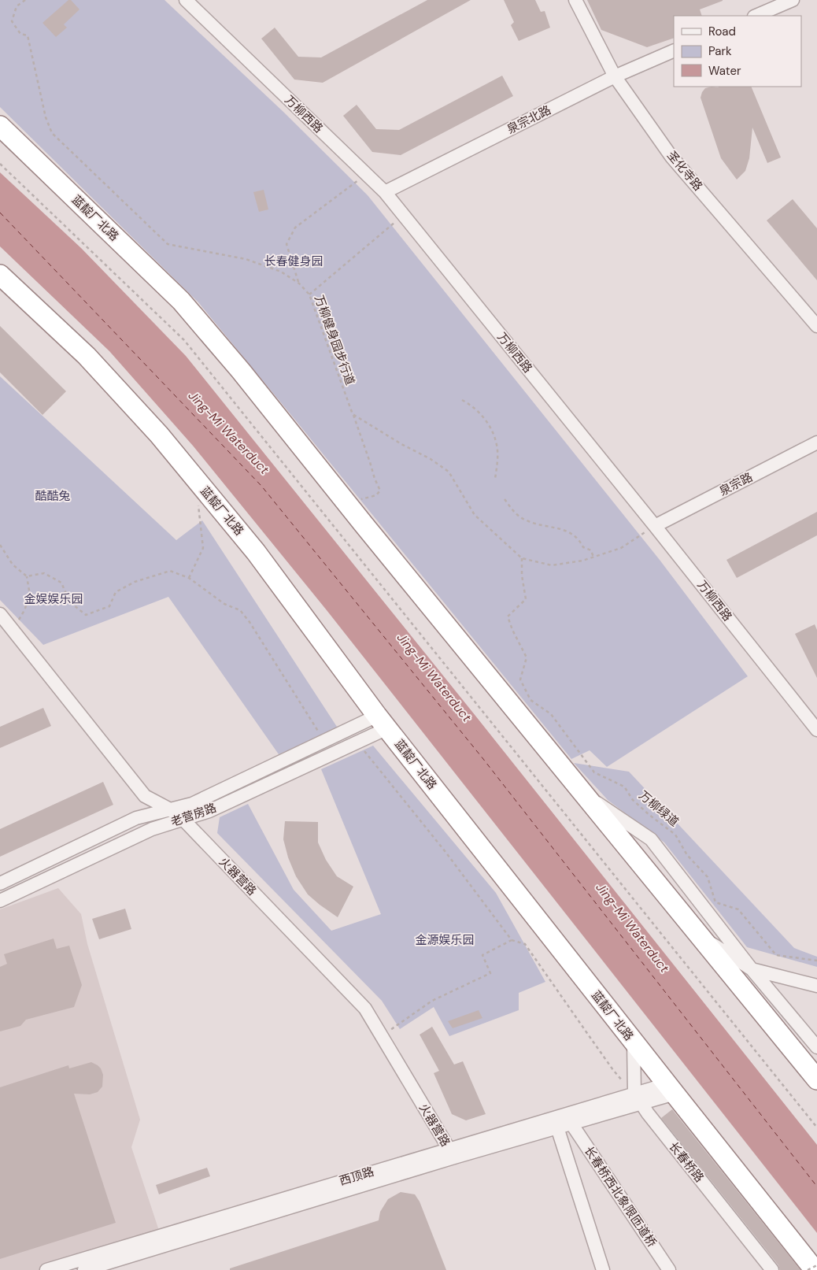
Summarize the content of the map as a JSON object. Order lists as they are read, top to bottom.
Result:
{
  "streets": {
    "highway": ["蓝靛厂北路"],
    "street": [
      "万柳西路",
      "泉宗北路",
      "圣化寺路",
      "泉宗路",
      "老营房路",
      "火器营路",
      "长春桥路",
      "西顶路",
      "长春桥西北象限匝道桥"
    ],
    "path": ["万柳健身园步行道", "万柳绿道"]
  },
  "crossings": [
    ["万柳西路", "泉宗北路"],
    ["万柳西路", "泉宗路"],
    ["泉宗北路", "圣化寺路"],
    ["蓝靛厂北路", "老营房路"],
    ["蓝靛厂北路", "西顶路"],
    ["老营房路", "火器营路"],
    ["火器营路", "西顶路"],
    ["长春桥路", "西顶路"],
    ["西顶路", "长春桥西北象限匝道桥"]
  ],
  "water": ["Jing-Mi Waterduct"],
  "parks": [
    "长春健身园",
    "酷酷兔",
    "金娱娱乐园",
    "金源娱乐园"
  ],
  "legend": ["Road", "Park", "Water"]
}
